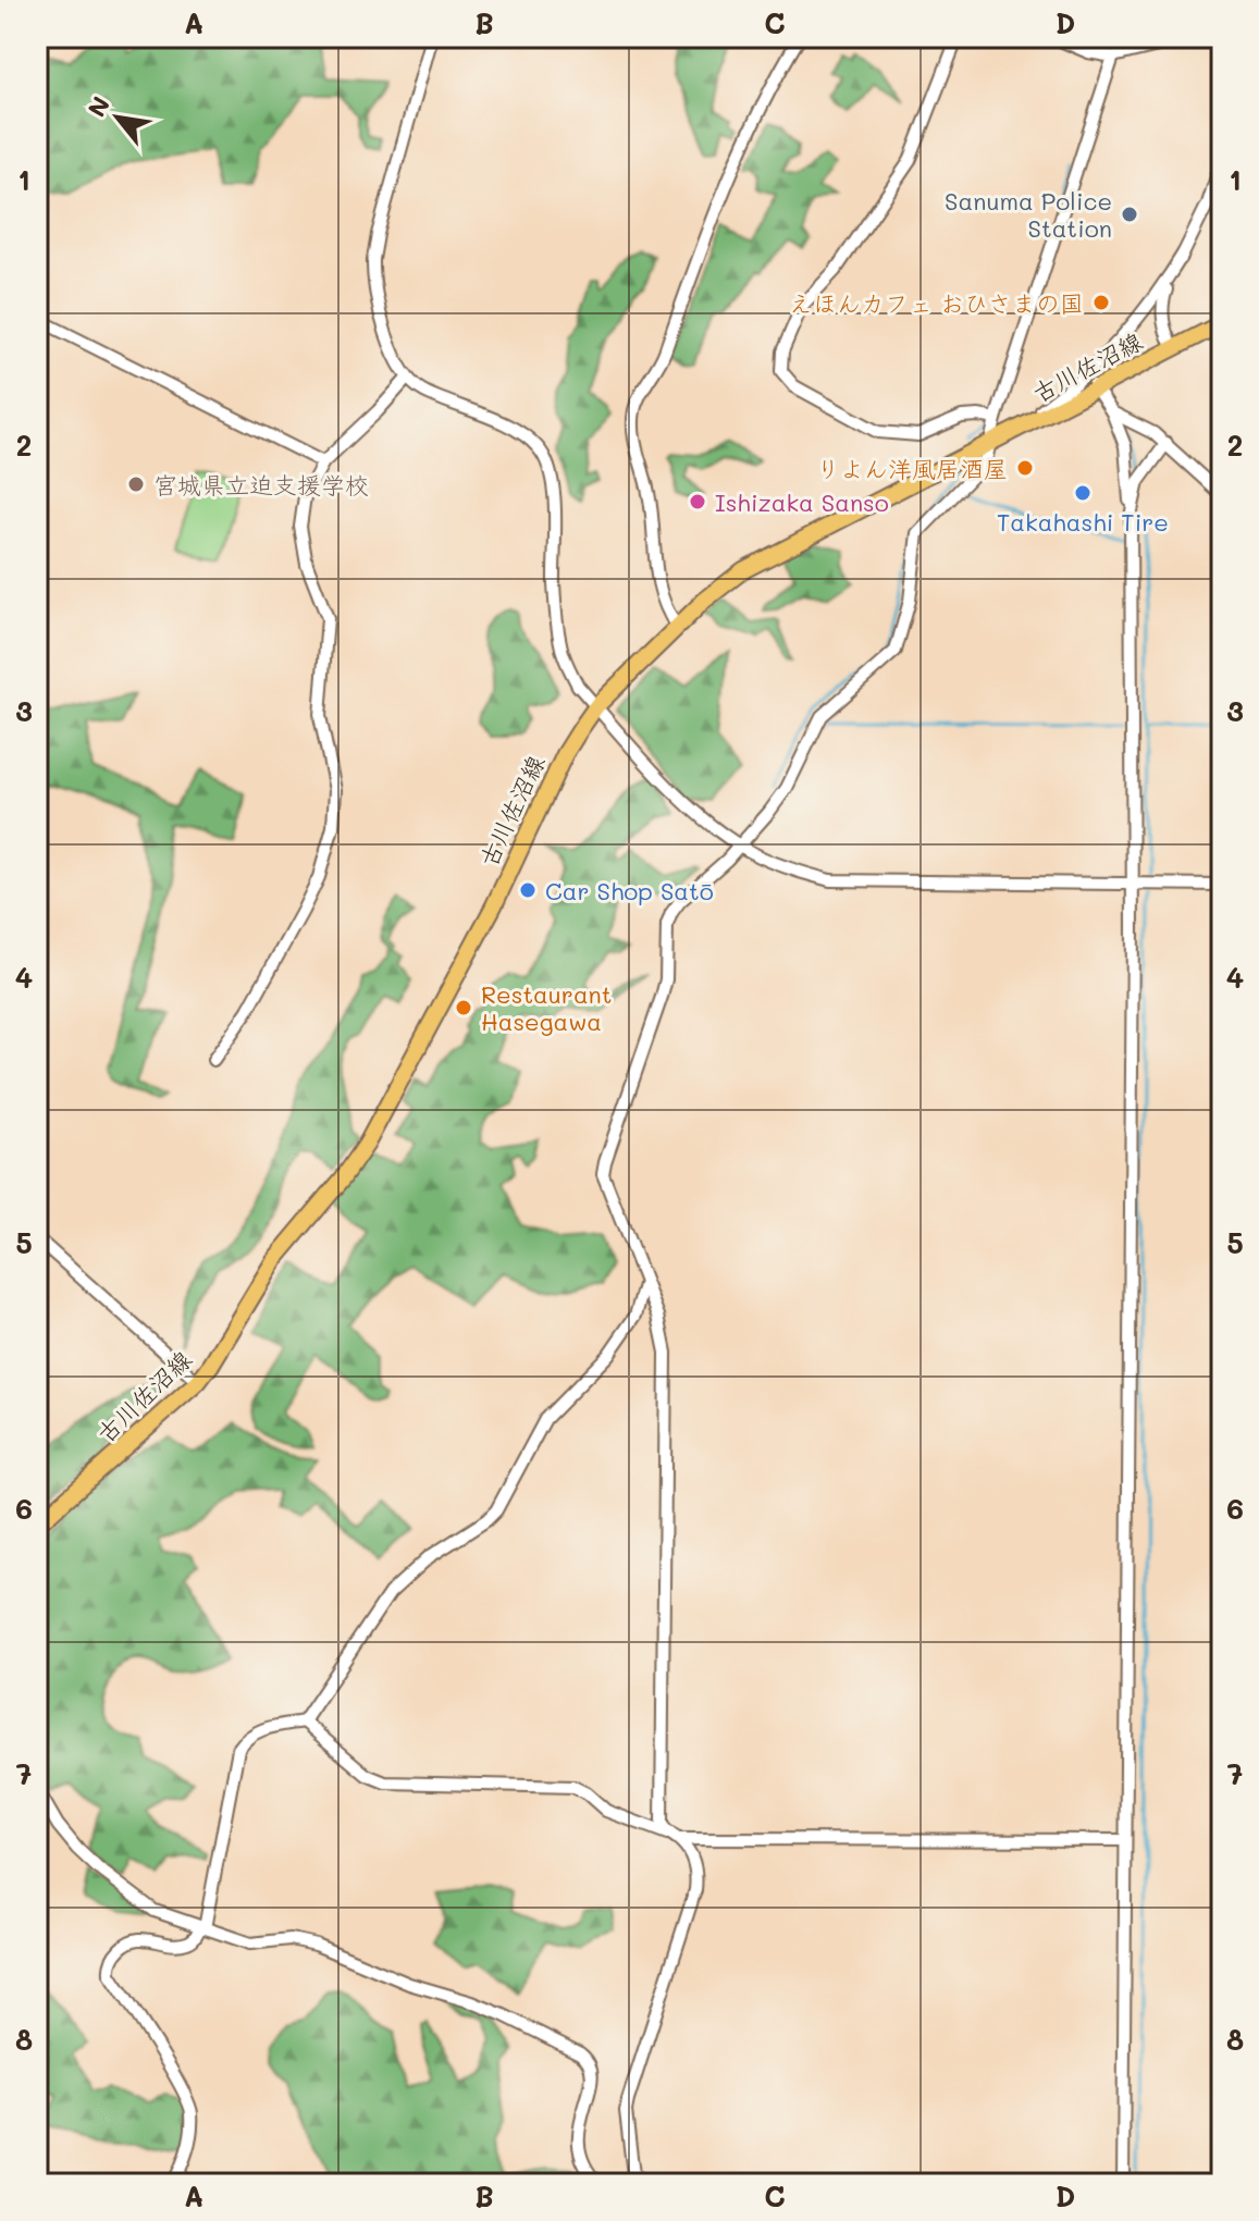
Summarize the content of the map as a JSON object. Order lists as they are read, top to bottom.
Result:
{
  "streets": {
    "main road": ["古川佐沼線"]
  },
  "places": [
    "Sanuma Police Station",
    "えほんカフェ おひさまの国",
    "りよん洋風居酒屋",
    "宮城県立迫支援学校",
    "Takahashi Tire",
    "Ishizaka Sanso",
    "Car Shop Satō",
    "Restaurant Hasegawa"
  ],
  "north": "top left",
  "grid": {
    "columns": [
      "A",
      "B",
      "C",
      "D"
    ],
    "rows": [
      "1",
      "2",
      "3",
      "4",
      "5",
      "6",
      "7",
      "8"
    ]
  }
}
